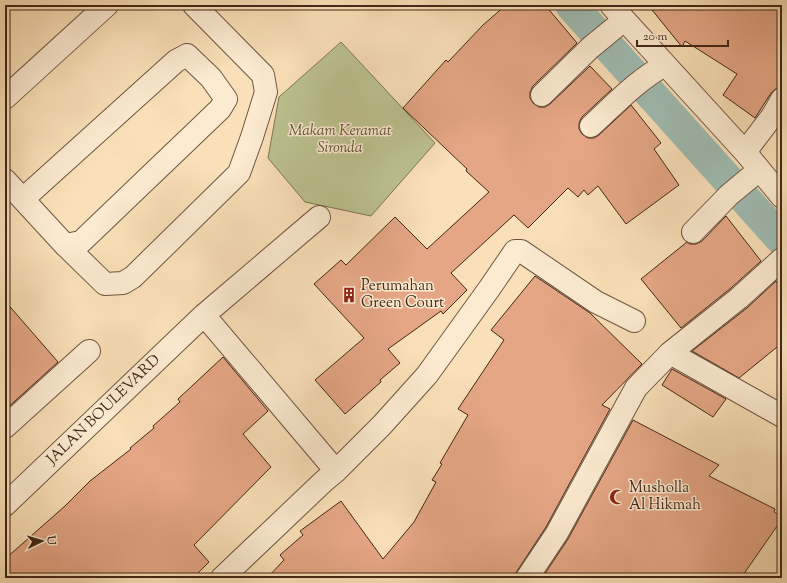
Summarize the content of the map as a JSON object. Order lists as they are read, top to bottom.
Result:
{
  "streets": {
    "street": ["JALAN BOULEVARD"]
  },
  "parks": ["Makam Keramat Sironda"],
  "places": {
    "building": ["Perumahan Green Court"],
    "mosque": ["Musholla Al Hikmah"]
  },
  "scale_bar": "20 m",
  "north": "right"
}
